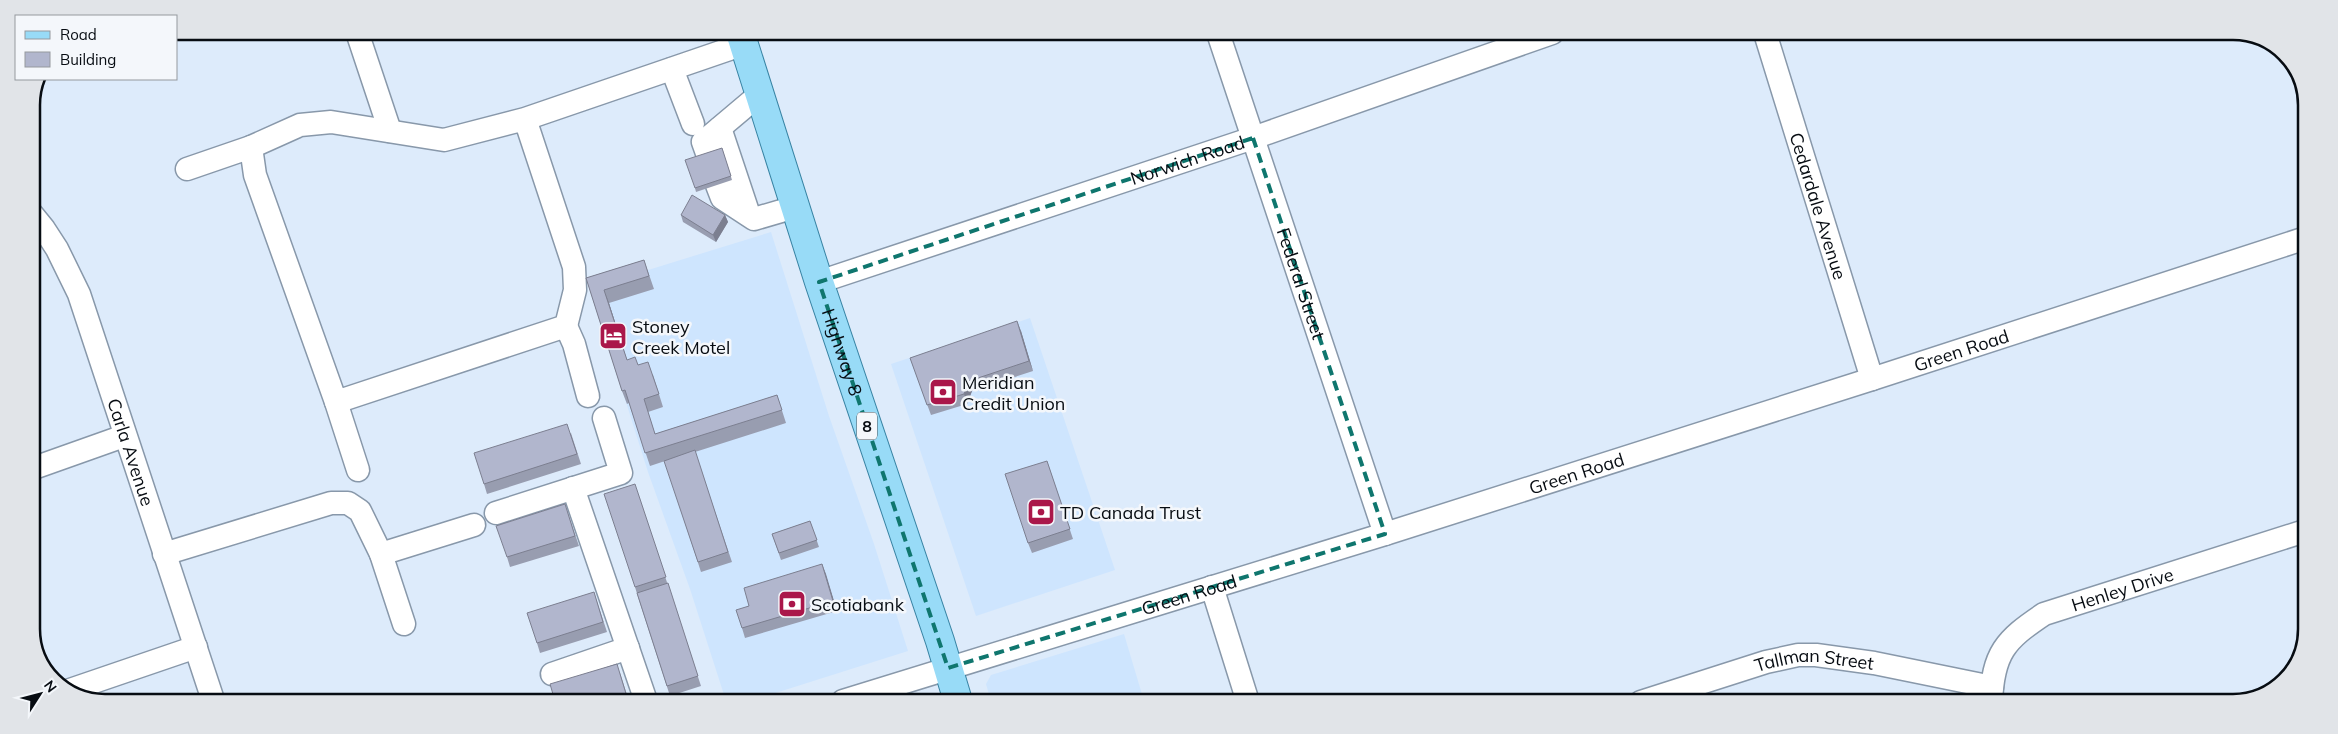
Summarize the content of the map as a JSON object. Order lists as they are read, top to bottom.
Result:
{
  "streets": {
    "main road": ["Highway 8", "8"],
    "street": [
      "Norwich Road",
      "Cedardale Avenue",
      "Federal Street",
      "Green Road",
      "Carla Avenue",
      "Henley Drive",
      "Tallman Street"
    ]
  },
  "crossings": [
    ["Norwich Road", "Federal Street"],
    ["Norwich Road", "Highway 8"],
    ["Cedardale Avenue", "Green Road"],
    ["Federal Street", "Green Road"],
    ["Green Road", "Highway 8"]
  ],
  "places": {
    "hotel": ["Stoney Creek Motel"],
    "bank": ["Meridian Credit Union", "TD Canada Trust", "Scotiabank"]
  },
  "legend": ["Road", "Building"],
  "north": "top right"
}
